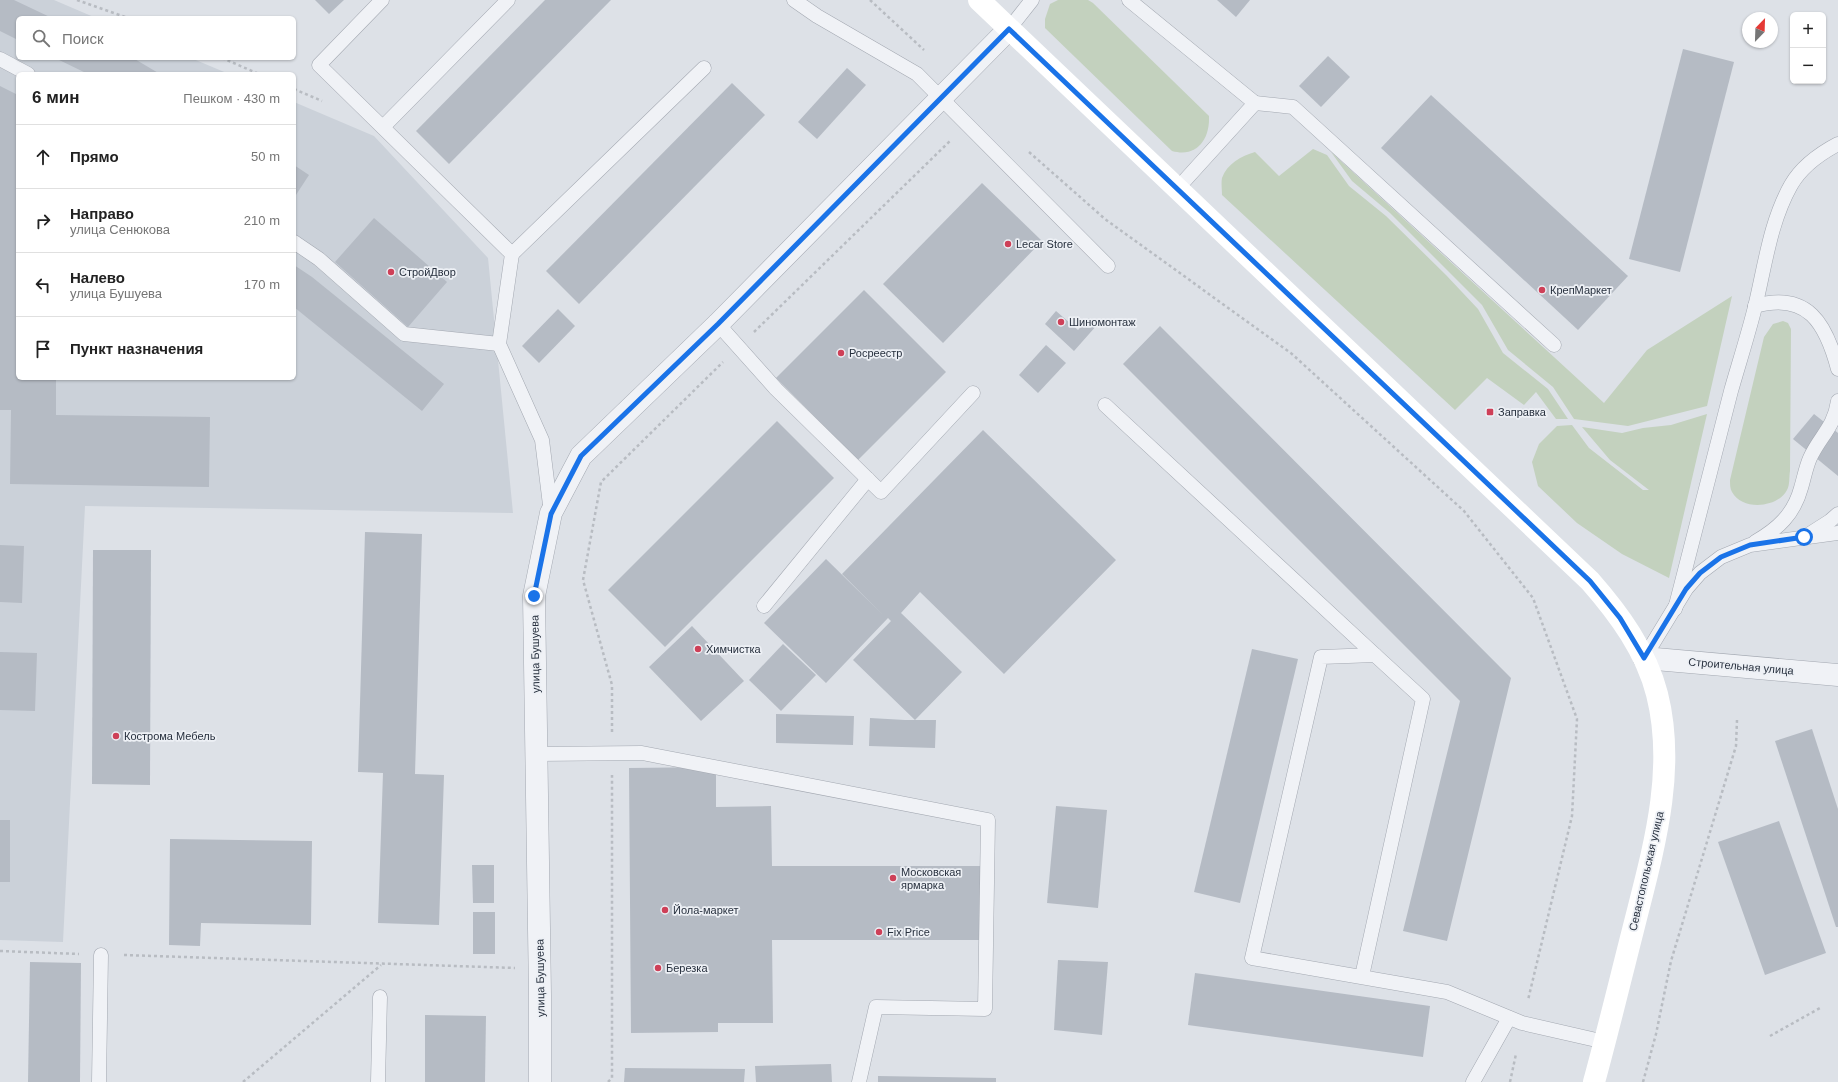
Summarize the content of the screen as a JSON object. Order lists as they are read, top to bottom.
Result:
{
  "streets": {
    "main road": ["Севастопольская улица"],
    "street": ["улица Бушуева", "Строительная улица"]
  },
  "crossings": [
    ["улица Бушуева", "Севастопольская улица"],
    ["Строительная улица", "Севастопольская улица"]
  ],
  "places": {
    "other": [
      "Lecar Store",
      "СтройДвор",
      "КрепМаркет",
      "Шиномонтаж",
      "Росреестр",
      "Химчистка",
      "Кострома Мебель",
      "Московская ярмарка",
      "Йола-маркет",
      "Fix Price",
      "Березка"
    ],
    "transit": ["Заправка"]
  },
  "north": "top right",
  "page": {
    "map_buttons": ["+", "−"],
    "search": "Поиск",
    "heading": ["6 мин", "Пешком · 430 m"],
    "list": [
      ["Прямо", "50 m"],
      ["Направо", "улица Сенюкова", "210 m"],
      ["Налево", "улица Бушуева", "170 m"],
      "Пункт назначения"
    ]
  }
}
